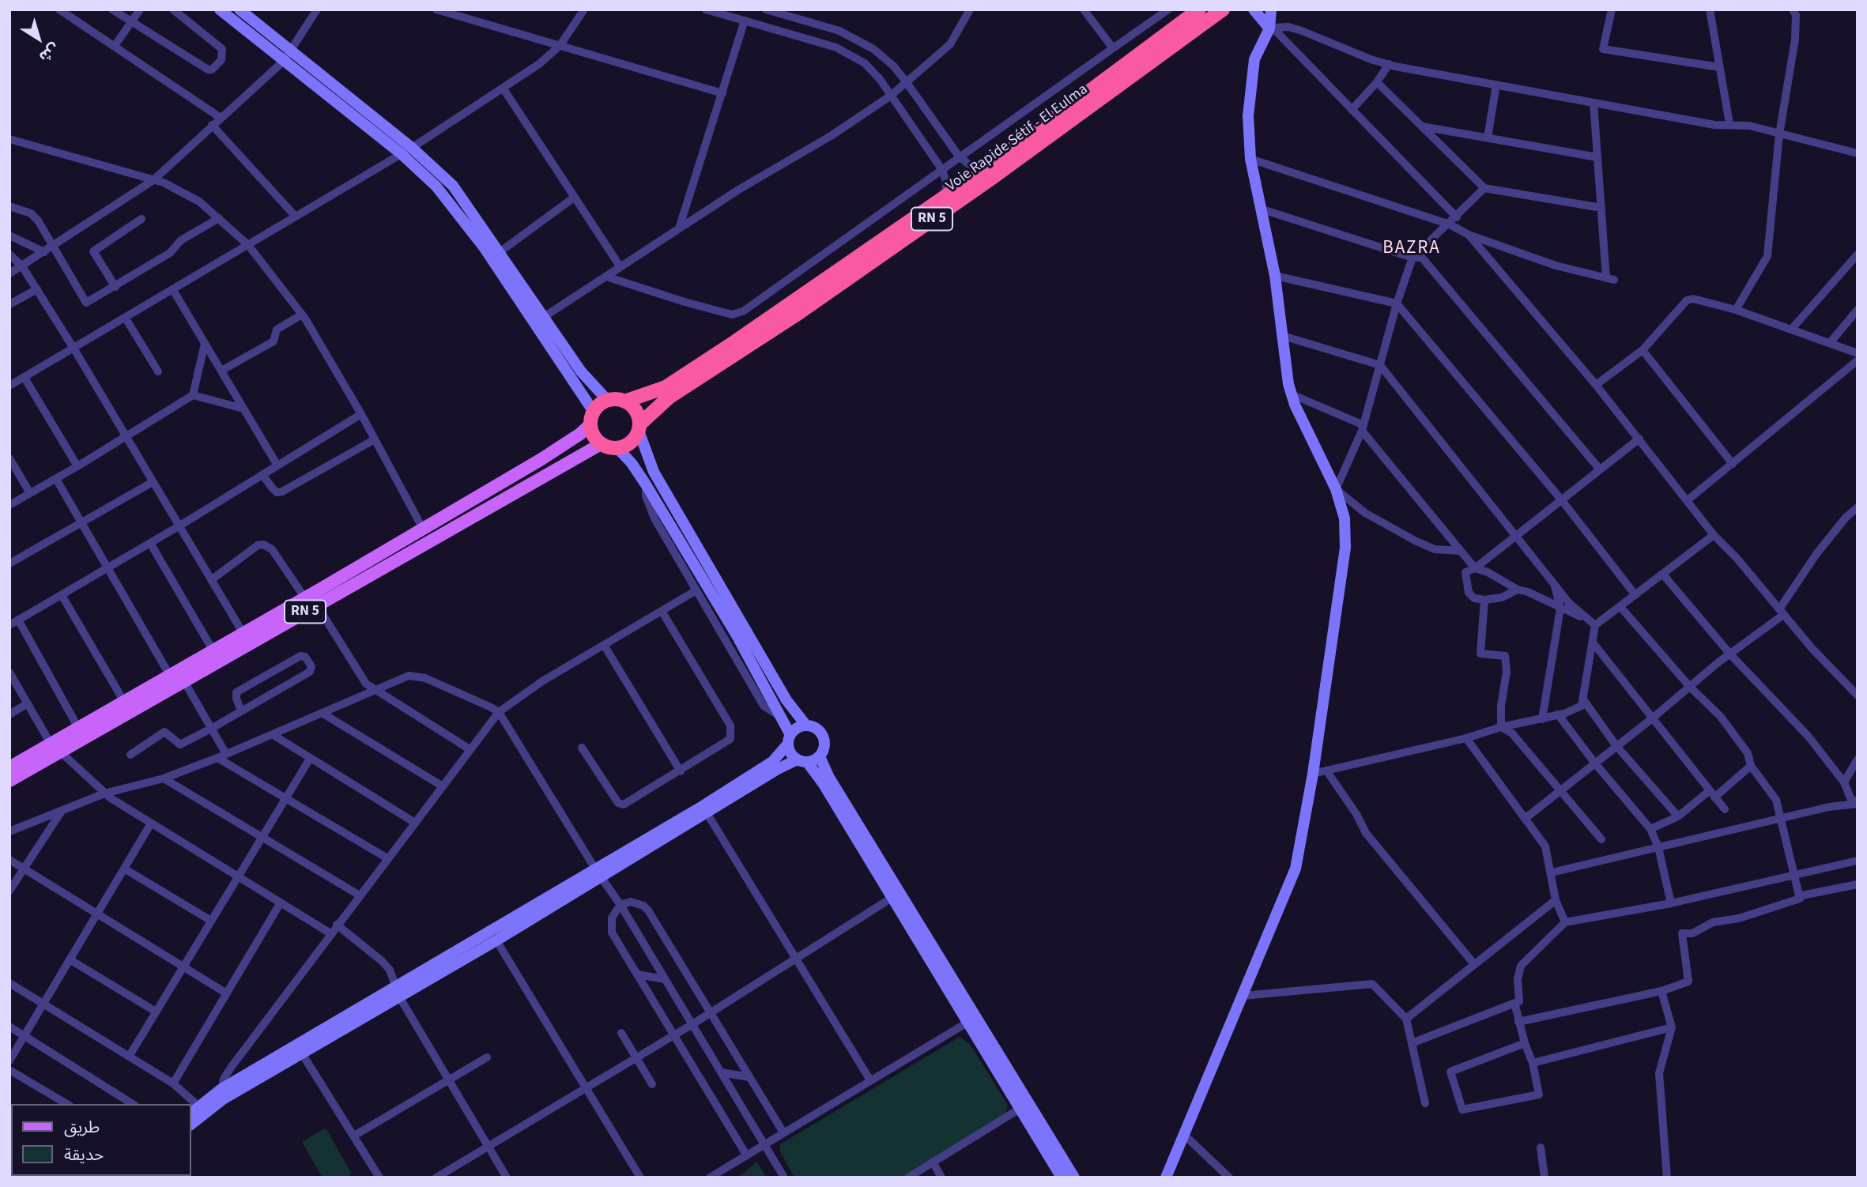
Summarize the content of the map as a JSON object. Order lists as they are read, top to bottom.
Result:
{
  "streets": {
    "highway": ["Voie Rapide Sétif - El Eulma", "RN 5"]
  },
  "crossings": [
    ["Voie Rapide Sétif - El Eulma", "RN 5"]
  ],
  "districts": ["BAZRA"],
  "legend": ["طريق", "حديقة"],
  "north": "bottom right"
}
